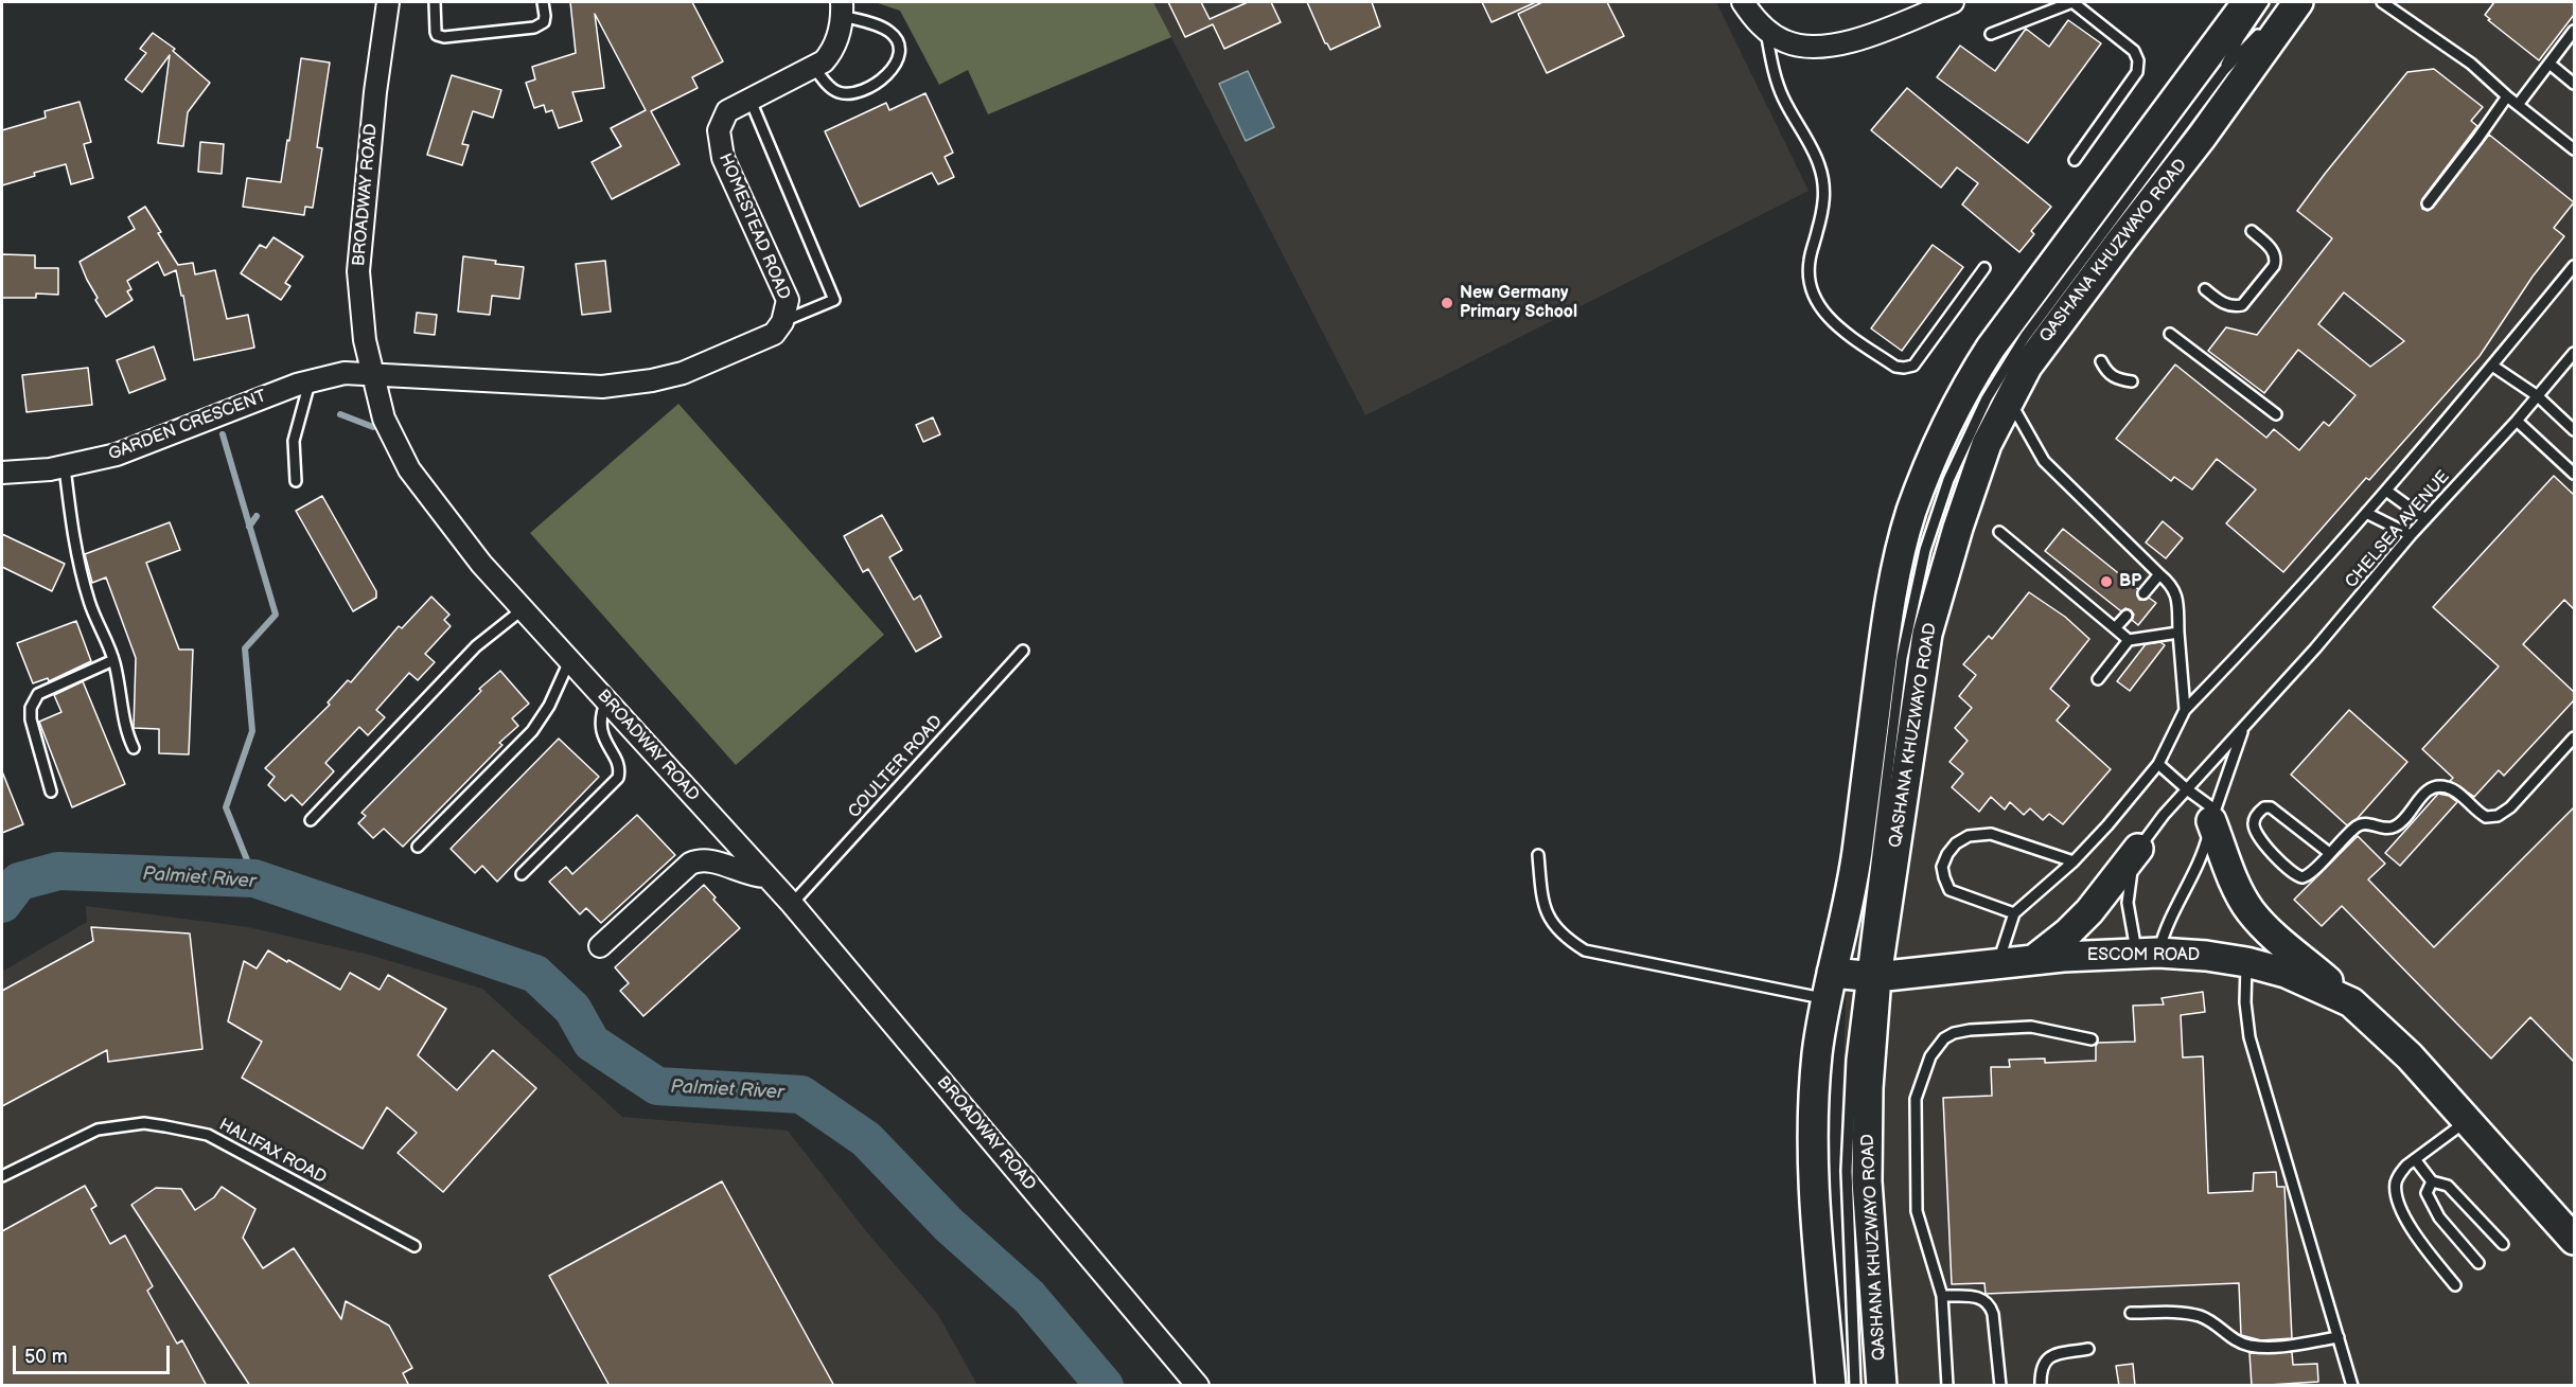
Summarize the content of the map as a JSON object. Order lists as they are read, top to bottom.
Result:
{
  "streets": {
    "main road": ["QASHANA KHUZWAYO ROAD", "ESCOM ROAD"],
    "street": ["BROADWAY ROAD", "HOMESTEAD ROAD", "GARDEN CRESCENT"],
    "lane": ["CHELSEA AVENUE", "COULTER ROAD", "HALIFAX ROAD"]
  },
  "crossings": [
    ["BROADWAY ROAD", "HOMESTEAD ROAD"],
    ["BROADWAY ROAD", "GARDEN CRESCENT"],
    ["BROADWAY ROAD", "COULTER ROAD"],
    ["HOMESTEAD ROAD", "GARDEN CRESCENT"],
    ["QASHANA KHUZWAYO ROAD", "ESCOM ROAD"],
    ["CHELSEA AVENUE", "ESCOM ROAD"]
  ],
  "water": ["Palmiet River"],
  "places": ["New Germany Primary School", "BP"],
  "scale_bar": "50 m"
}
